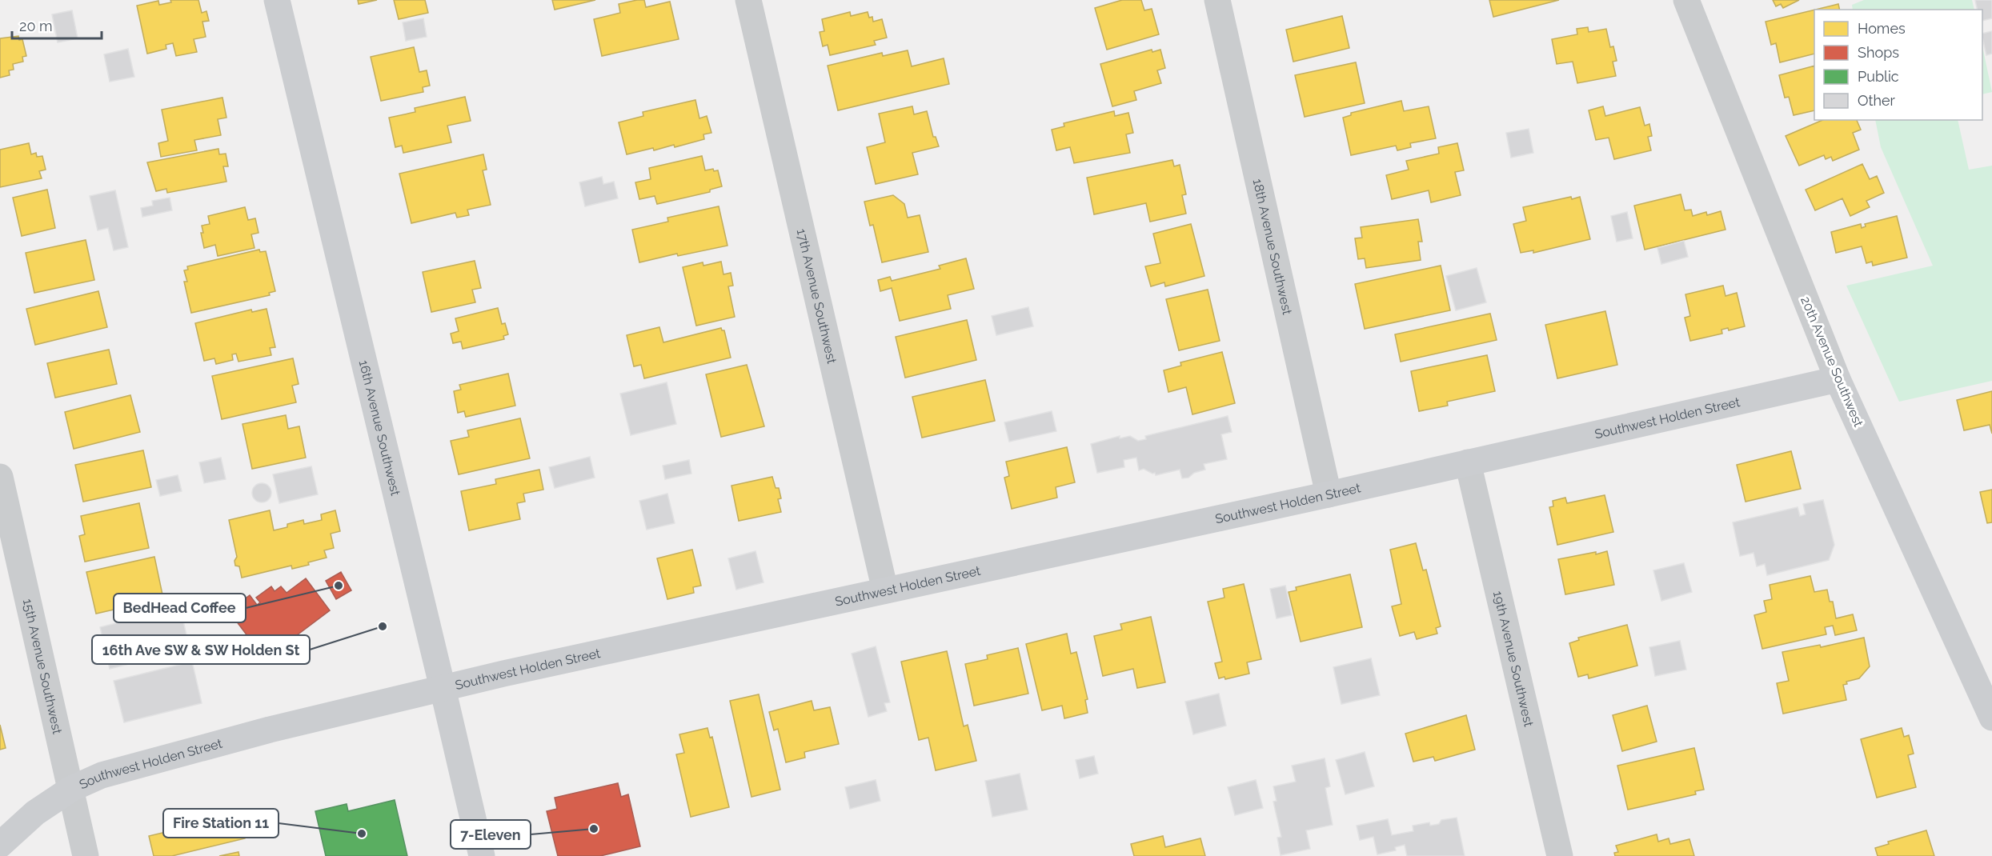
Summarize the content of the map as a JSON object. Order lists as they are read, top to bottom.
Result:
{
  "streets": {
    "street": [
      "18th Avenue Southwest",
      "17th Avenue Southwest",
      "20th Avenue Southwest",
      "Southwest Holden Street",
      "16th Avenue Southwest",
      "19th Avenue Southwest",
      "15th Avenue Southwest"
    ]
  },
  "crossings": [
    ["18th Avenue Southwest", "Southwest Holden Street"],
    ["17th Avenue Southwest", "Southwest Holden Street"],
    ["20th Avenue Southwest", "Southwest Holden Street"],
    ["Southwest Holden Street", "16th Avenue Southwest"],
    ["Southwest Holden Street", "19th Avenue Southwest"],
    ["Southwest Holden Street", "15th Avenue Southwest"]
  ],
  "places": [
    "BedHead Coffee",
    "16th Ave SW & SW Holden St",
    "7-Eleven",
    "Fire Station 11"
  ],
  "legend": [
    "Homes",
    "Shops",
    "Public",
    "Other"
  ],
  "scale_bar": "20 m"
}
